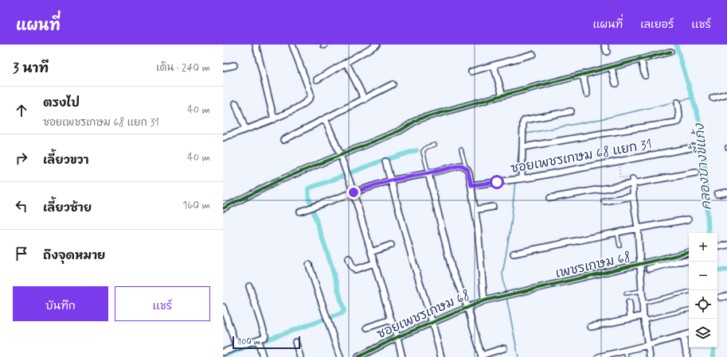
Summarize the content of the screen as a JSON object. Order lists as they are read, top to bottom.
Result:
{
  "streets": {
    "street": ["ซอยเพชรเกษม 68 แยก 31", "เพชรเกษม 68", "ซอยเพชรเกษม 68"]
  },
  "crossings": [
    ["เพชรเกษม 68", "ซอยเพชรเกษม 68"]
  ],
  "water": ["คลองบางขี้แก้ง"],
  "scale_bar": "100 m",
  "page": {
    "header": "แผนที่",
    "nav": ["แผนที่", "เลเยอร์", "แชร์"],
    "heading": ["3 นาที", "เดิน · 240 m"],
    "list": [
      ["ตรงไป", "ซอยเพชรเกษม 68 แยก 31", "40 m"],
      ["เลี้ยวขวา", "40 m"],
      ["เลี้ยวซ้าย", "160 m"],
      "ถึงจุดหมาย"
    ],
    "map_buttons": ["+", "−"],
    "buttons": ["บันทึก", "แชร์"],
    "scale": "100 m"
  }
}
